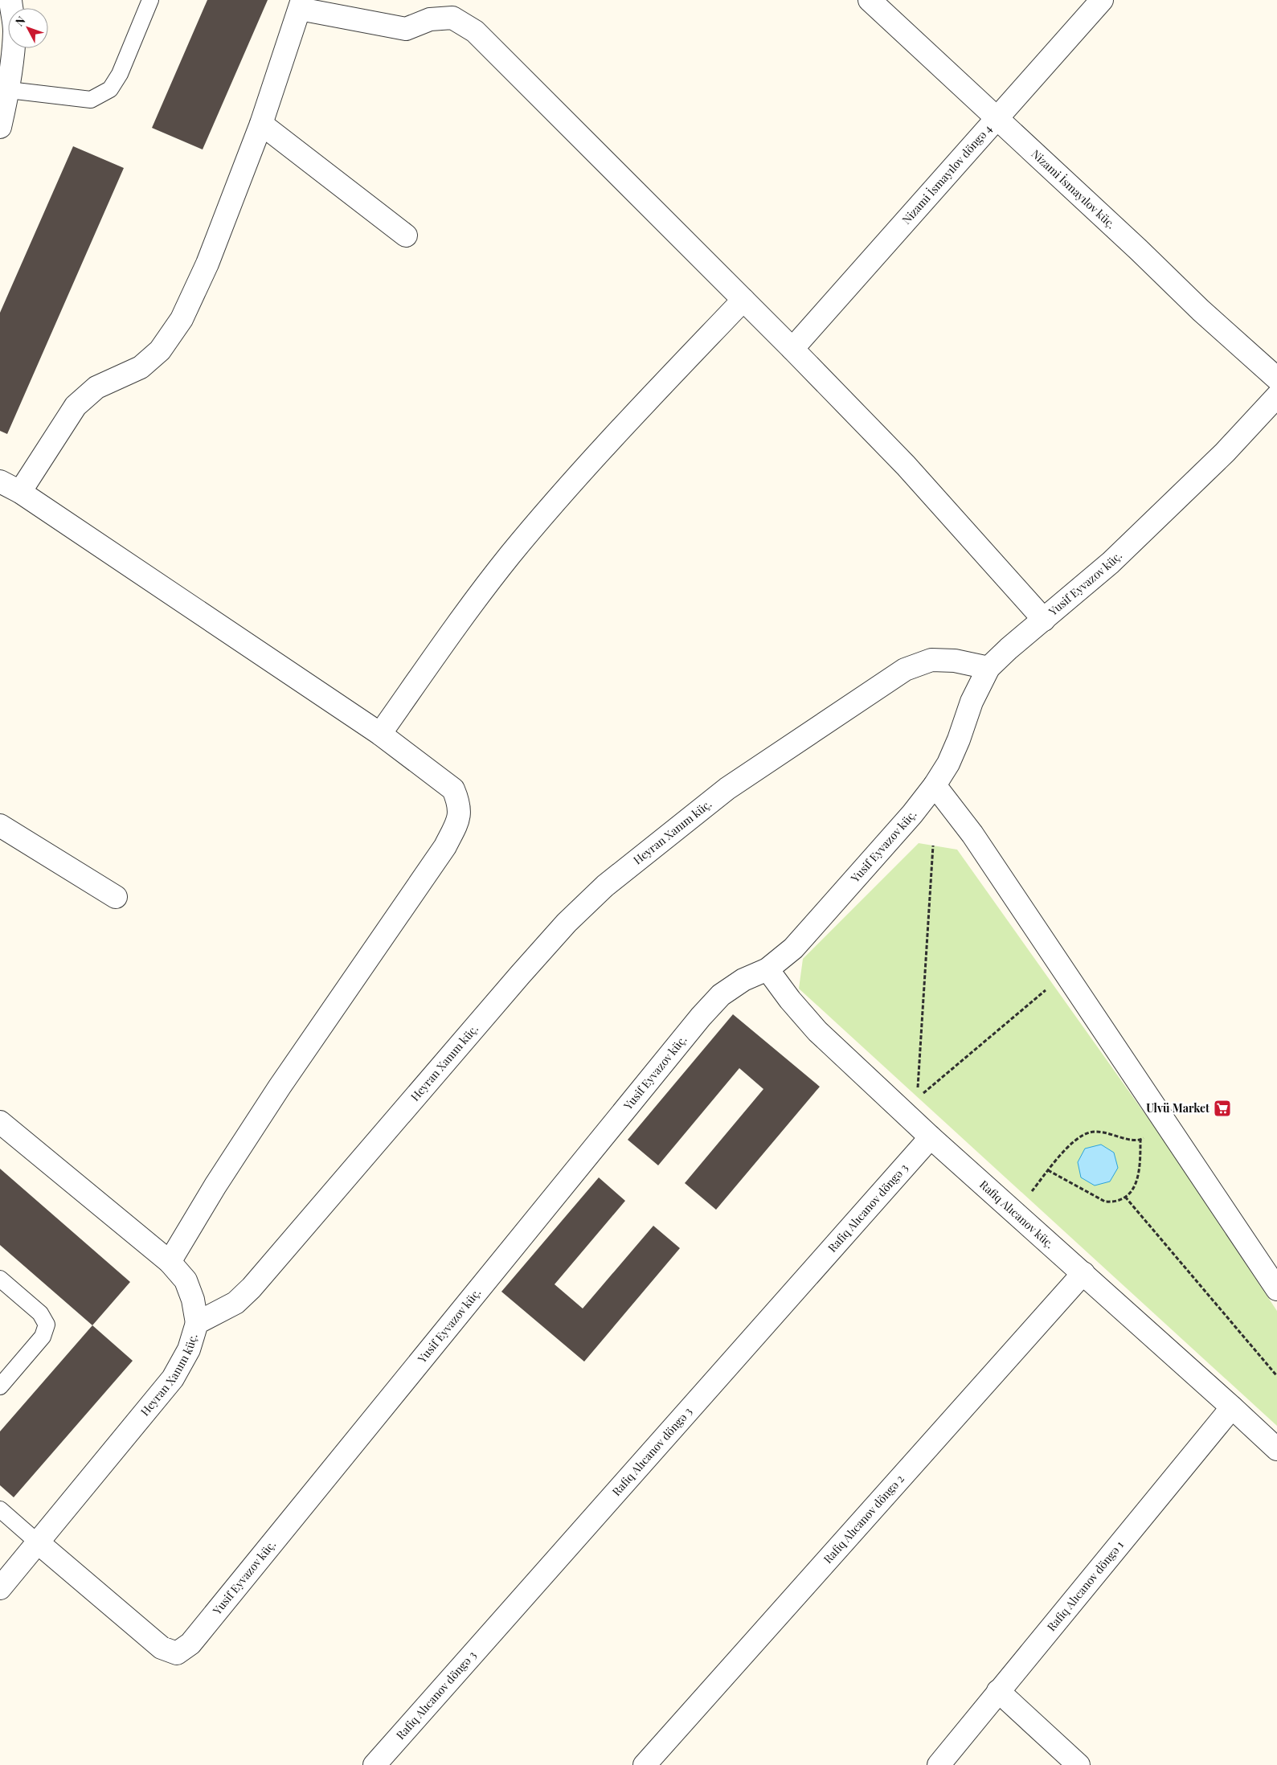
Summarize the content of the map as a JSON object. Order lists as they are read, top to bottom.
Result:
{
  "streets": {
    "street": [
      "Nizami İsmayılov döngə 4",
      "Nizami İsmayılov küç.",
      "Yusif Eyvazov küç.",
      "Heyran Xanım küç.",
      "Rafiq Alıcanov döngə 3",
      "Rafiq Alıcanov küç.",
      "Rafiq Alıcanov döngə 2",
      "Rafiq Alıcanov döngə 1"
    ]
  },
  "crossings": [
    ["Nizami İsmayılov döngə 4", "Nizami İsmayılov küç."],
    ["Yusif Eyvazov küç.", "Heyran Xanım küç."],
    ["Yusif Eyvazov küç.", "Rafiq Alıcanov küç."],
    ["Rafiq Alıcanov döngə 3", "Rafiq Alıcanov küç."],
    ["Rafiq Alıcanov küç.", "Rafiq Alıcanov döngə 2"],
    ["Rafiq Alıcanov küç.", "Rafiq Alıcanov döngə 1"]
  ],
  "places": {
    "supermarket": ["Ulvü Market"]
  },
  "north": "top left"
}
